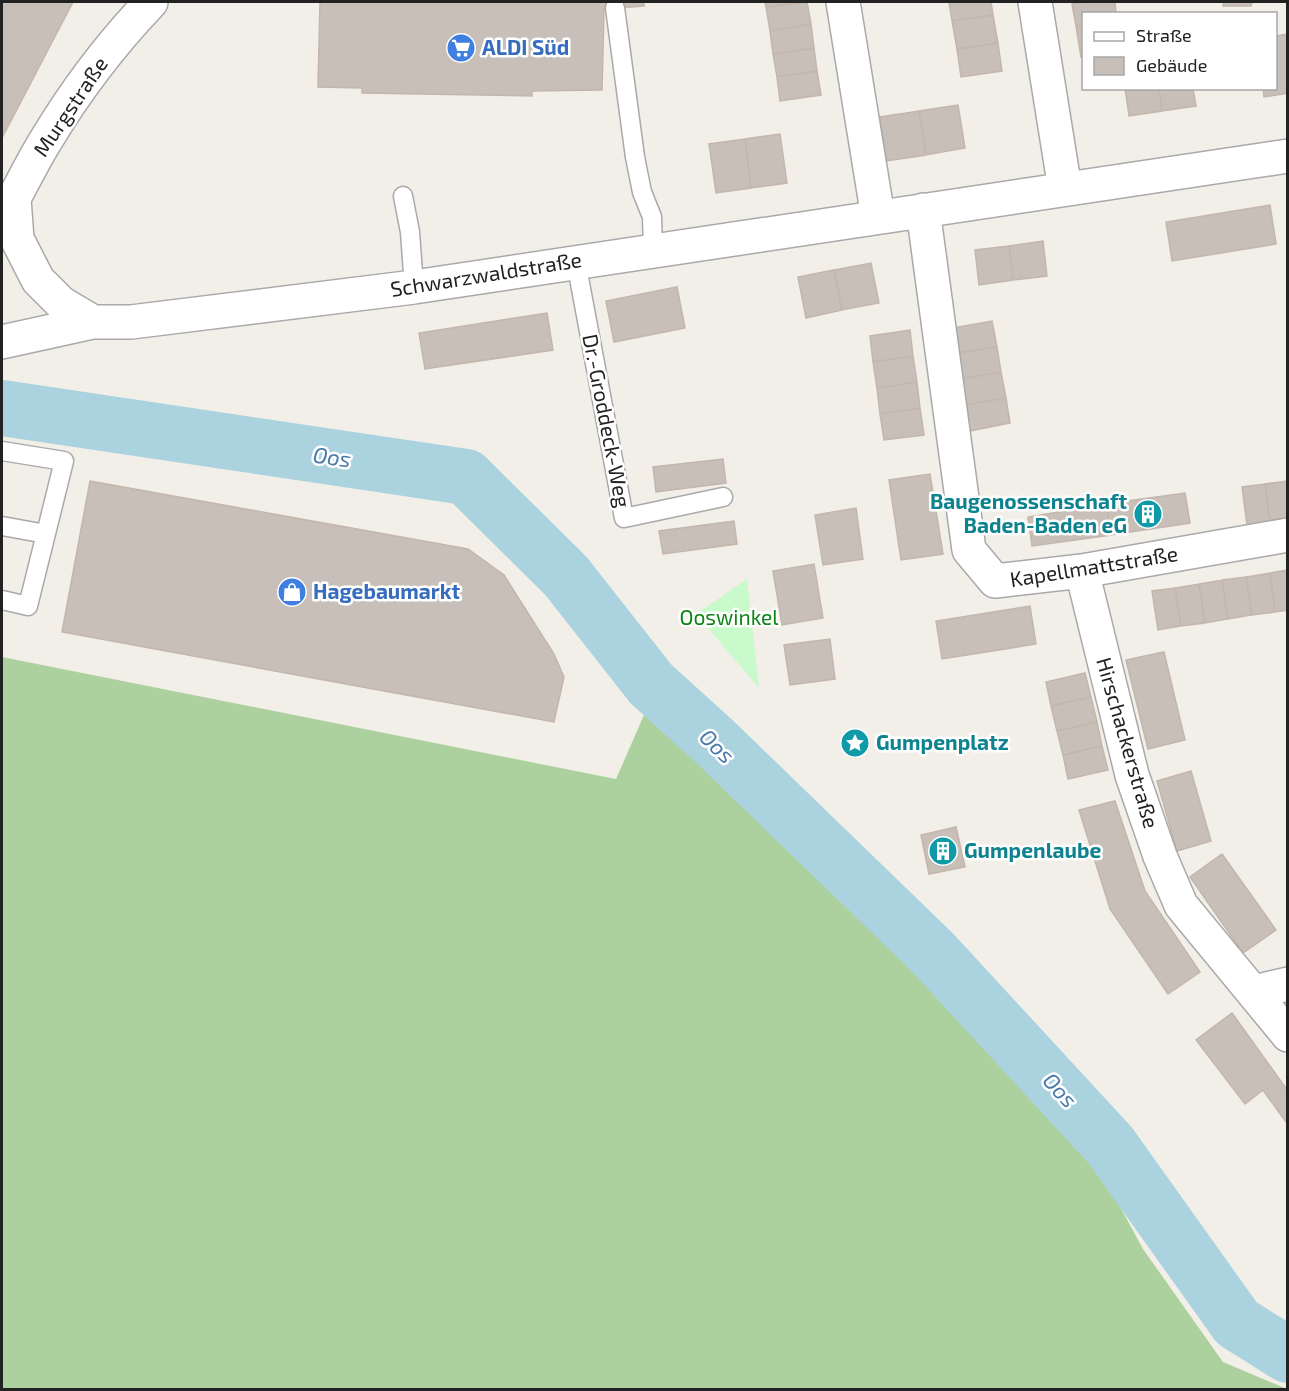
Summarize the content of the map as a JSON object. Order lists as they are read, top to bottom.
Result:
{
  "streets": {
    "street": [
      "Murgstraße",
      "Schwarzwaldstraße",
      "Kapellmattstraße",
      "Hirschackerstraße"
    ],
    "lane": ["Dr.-Groddeck-Weg"]
  },
  "crossings": [
    ["Schwarzwaldstraße", "Dr.-Groddeck-Weg"],
    ["Schwarzwaldstraße", "Kapellmattstraße"],
    ["Kapellmattstraße", "Hirschackerstraße"]
  ],
  "water": ["Oos"],
  "parks": ["Ooswinkel"],
  "places": {
    "supermarket": ["ALDI Süd"],
    "building": ["Baugenossenschaft Baden-Baden eG", "Gumpenlaube"],
    "shop": ["Hagebaumarkt"],
    "place": ["Gumpenplatz"]
  },
  "legend": ["Straße", "Gebäude"]
}
